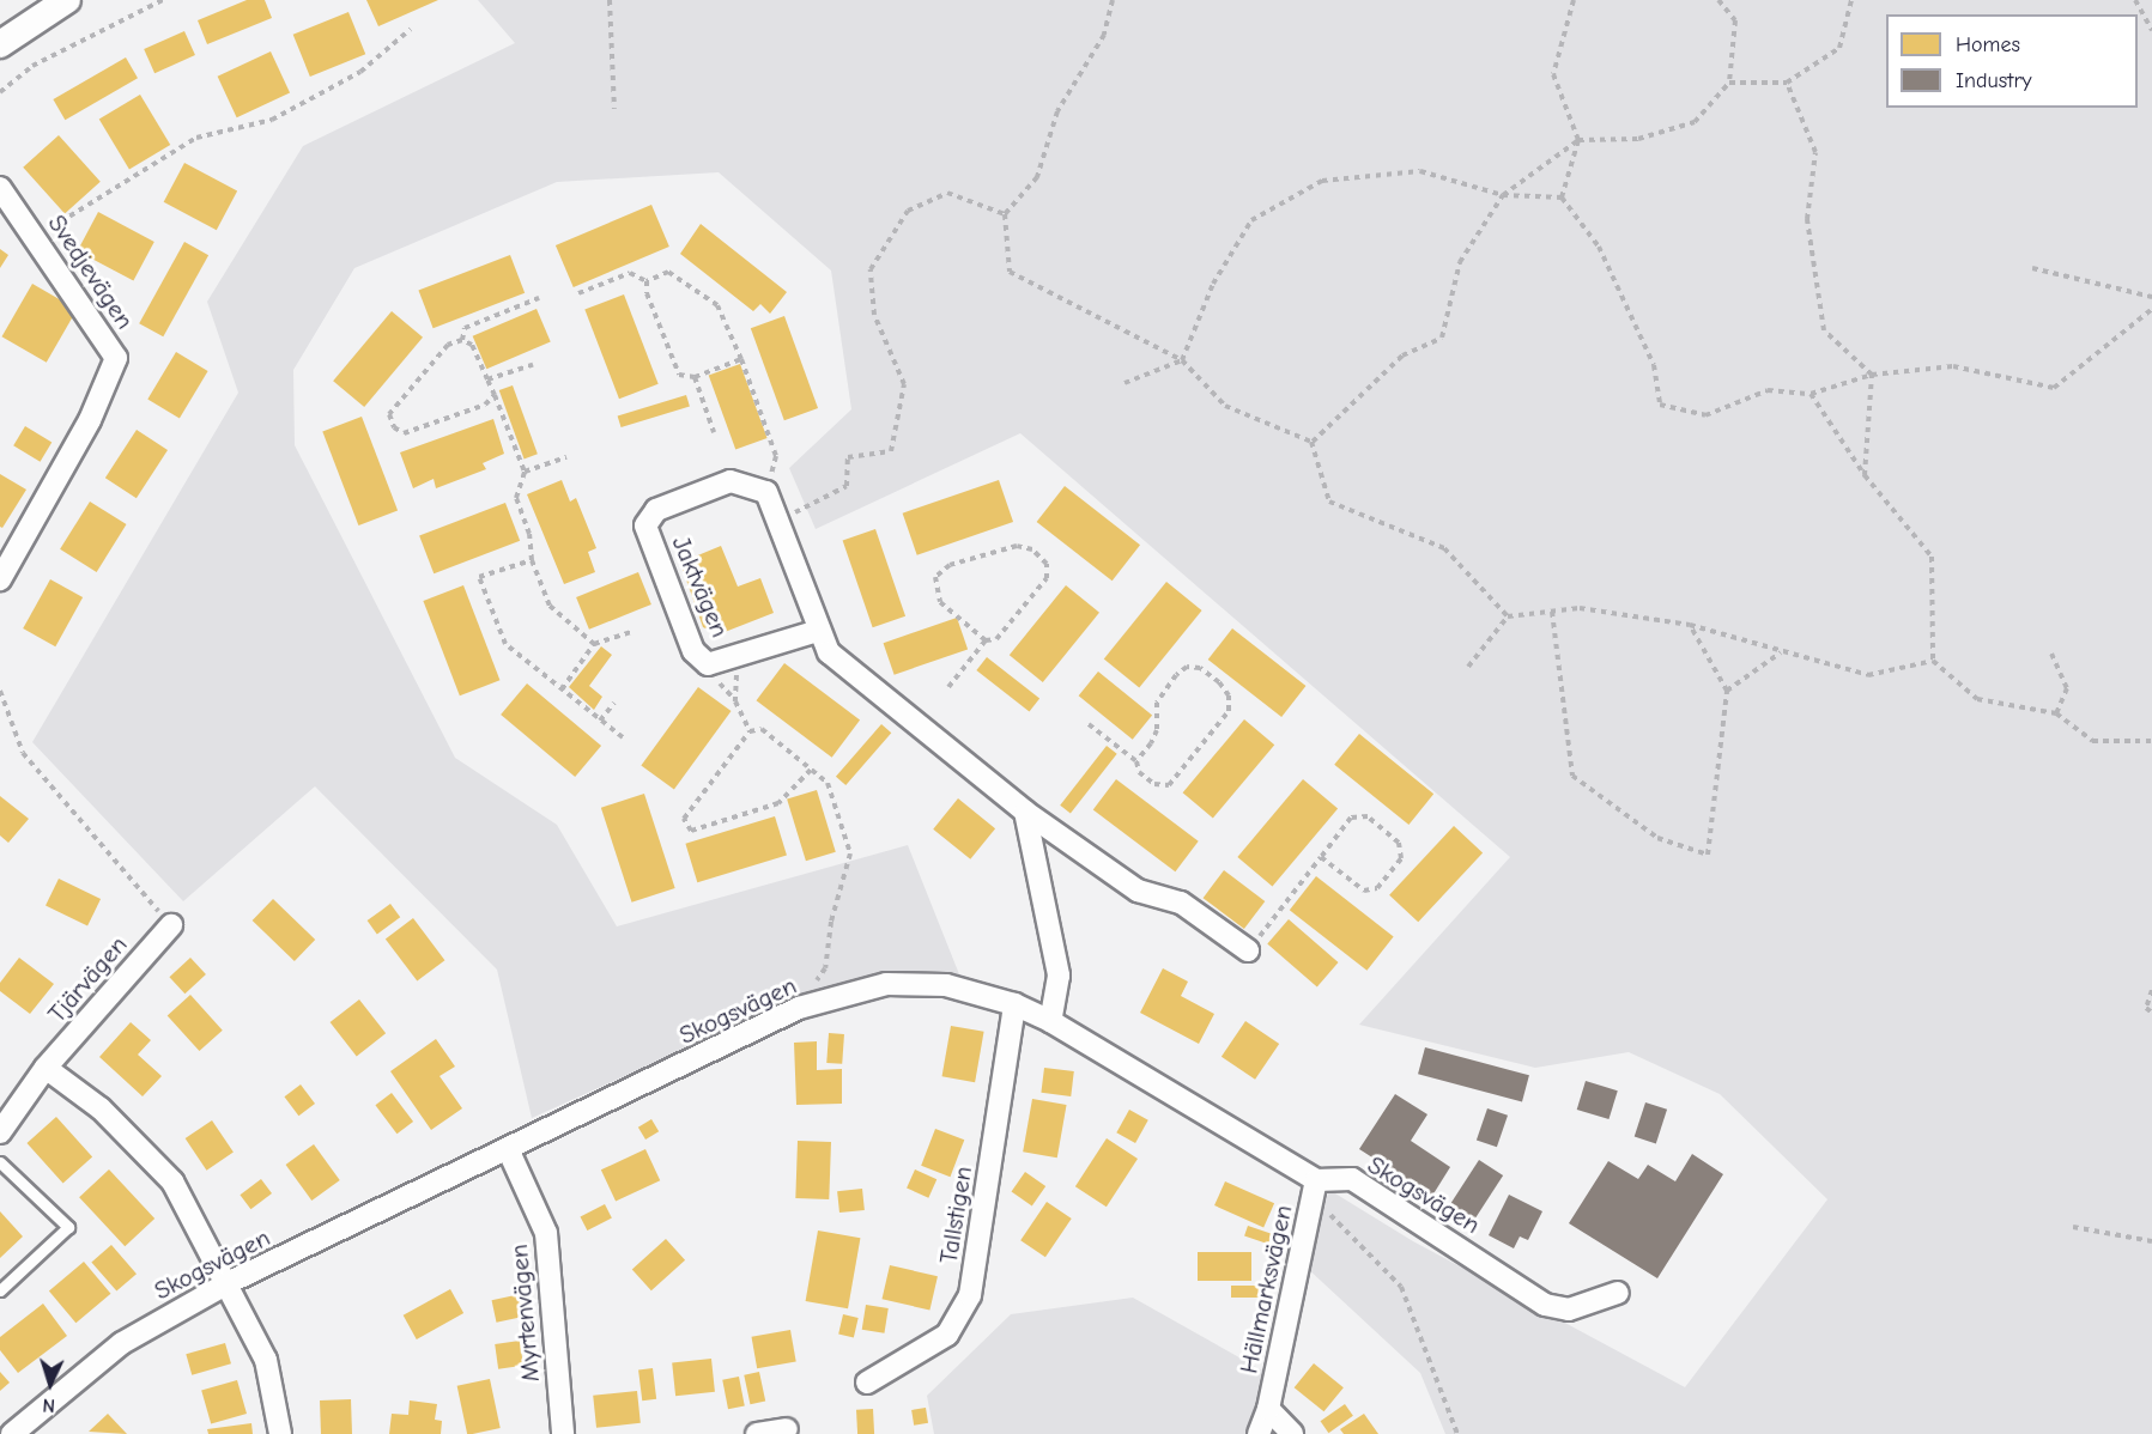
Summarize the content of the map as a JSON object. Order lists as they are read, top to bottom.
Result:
{
  "streets": {
    "street": [
      "Svedjevägen",
      "Jaktvägen",
      "Tjärvägen",
      "Skogsvägen",
      "Tallstigen",
      "Hällmarksvägen",
      "Myrtenvägen"
    ]
  },
  "crossings": [
    ["Skogsvägen", "Tallstigen"],
    ["Skogsvägen", "Hällmarksvägen"],
    ["Skogsvägen", "Myrtenvägen"]
  ],
  "legend": ["Homes", "Industry"],
  "north": "bottom"
}
